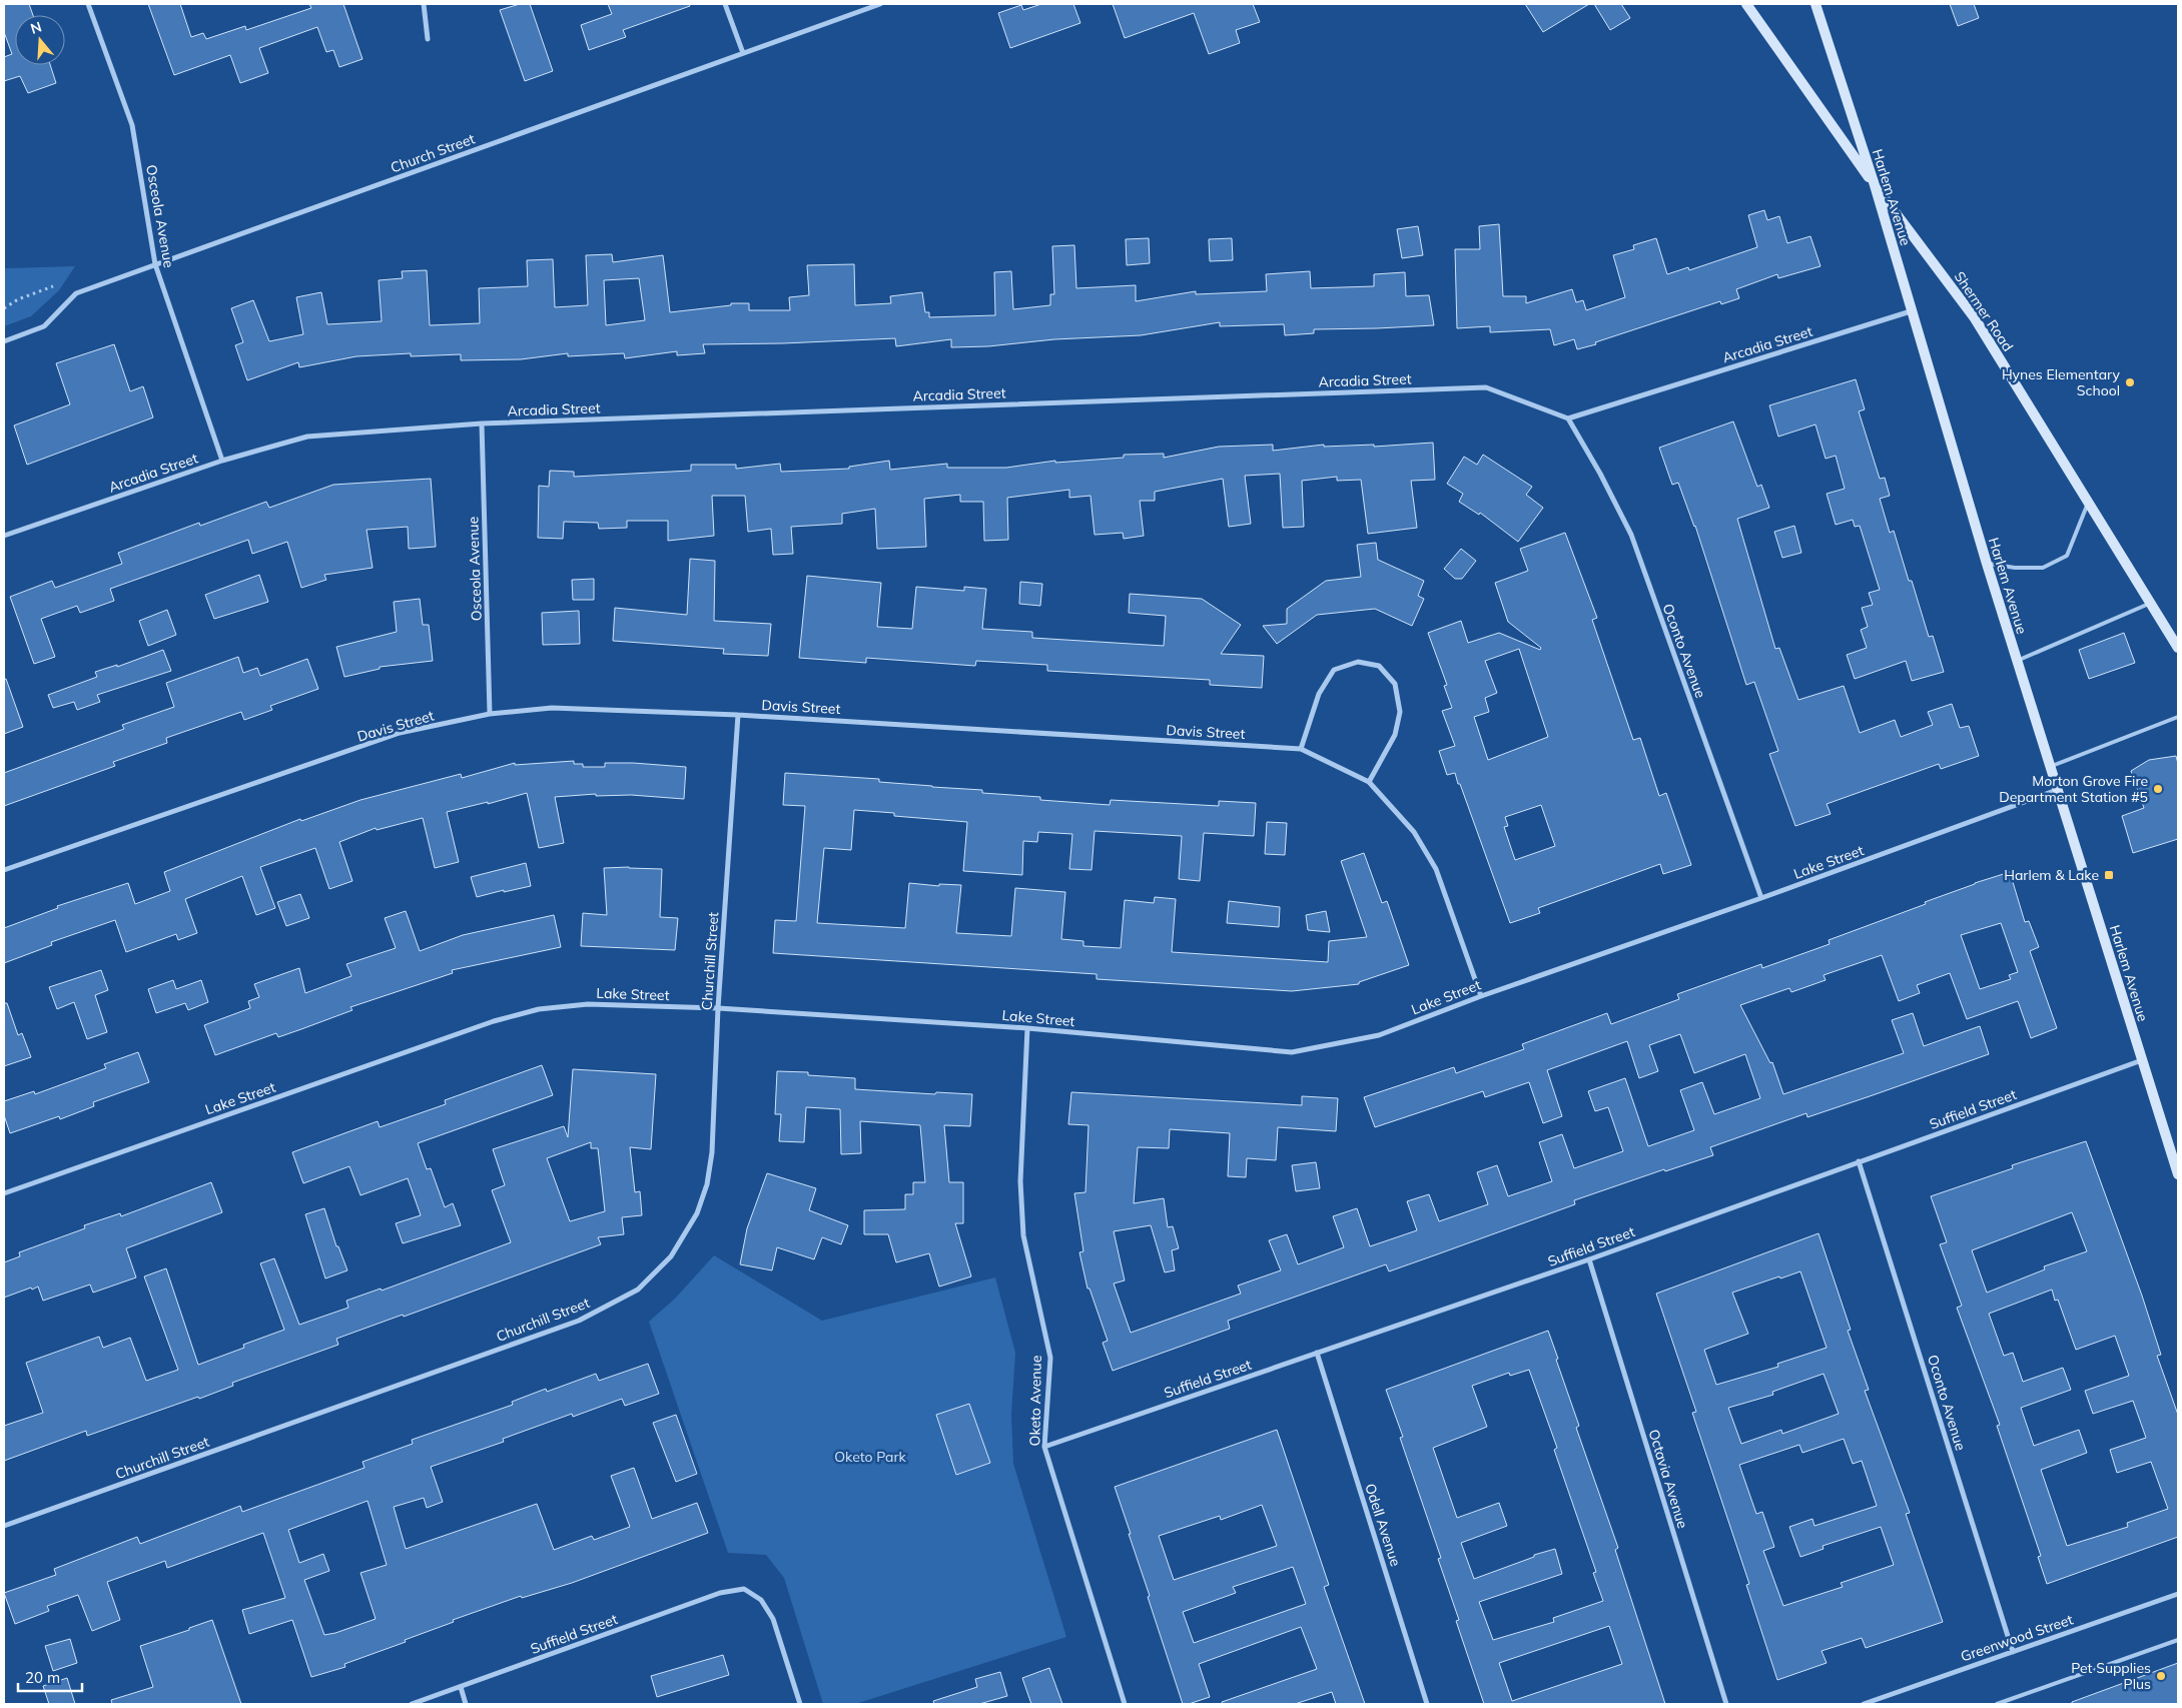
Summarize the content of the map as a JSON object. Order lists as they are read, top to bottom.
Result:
{
  "streets": {
    "main road": ["Harlem Avenue", "Shermer Road"],
    "street": [
      "Church Street",
      "Osceola Avenue",
      "Arcadia Street",
      "Oconto Avenue",
      "Davis Street",
      "Lake Street",
      "Churchill Street",
      "Suffield Street",
      "Oketo Avenue",
      "Octavia Avenue",
      "Odell Avenue",
      "Greenwood Street"
    ]
  },
  "crossings": [
    ["Church Street", "Osceola Avenue"],
    ["Harlem Avenue", "Shermer Road"],
    ["Harlem Avenue", "Arcadia Street"],
    ["Harlem Avenue", "Lake Street"],
    ["Harlem Avenue", "Suffield Street"],
    ["Osceola Avenue", "Arcadia Street"],
    ["Osceola Avenue", "Davis Street"],
    ["Arcadia Street", "Oconto Avenue"],
    ["Oconto Avenue", "Lake Street"],
    ["Oconto Avenue", "Suffield Street"],
    ["Oconto Avenue", "Greenwood Street"],
    ["Davis Street", "Lake Street"],
    ["Davis Street", "Churchill Street"],
    ["Lake Street", "Churchill Street"],
    ["Lake Street", "Oketo Avenue"],
    ["Suffield Street", "Oketo Avenue"],
    ["Suffield Street", "Octavia Avenue"],
    ["Suffield Street", "Odell Avenue"]
  ],
  "parks": ["Oketo Park"],
  "places": {
    "other": ["Hynes Elementary School", "Morton Grove Fire Department Station #5", "Pet Supplies Plus"],
    "transit": ["Harlem & Lake"]
  },
  "scale_bar": "20 m",
  "north": "top"
}
